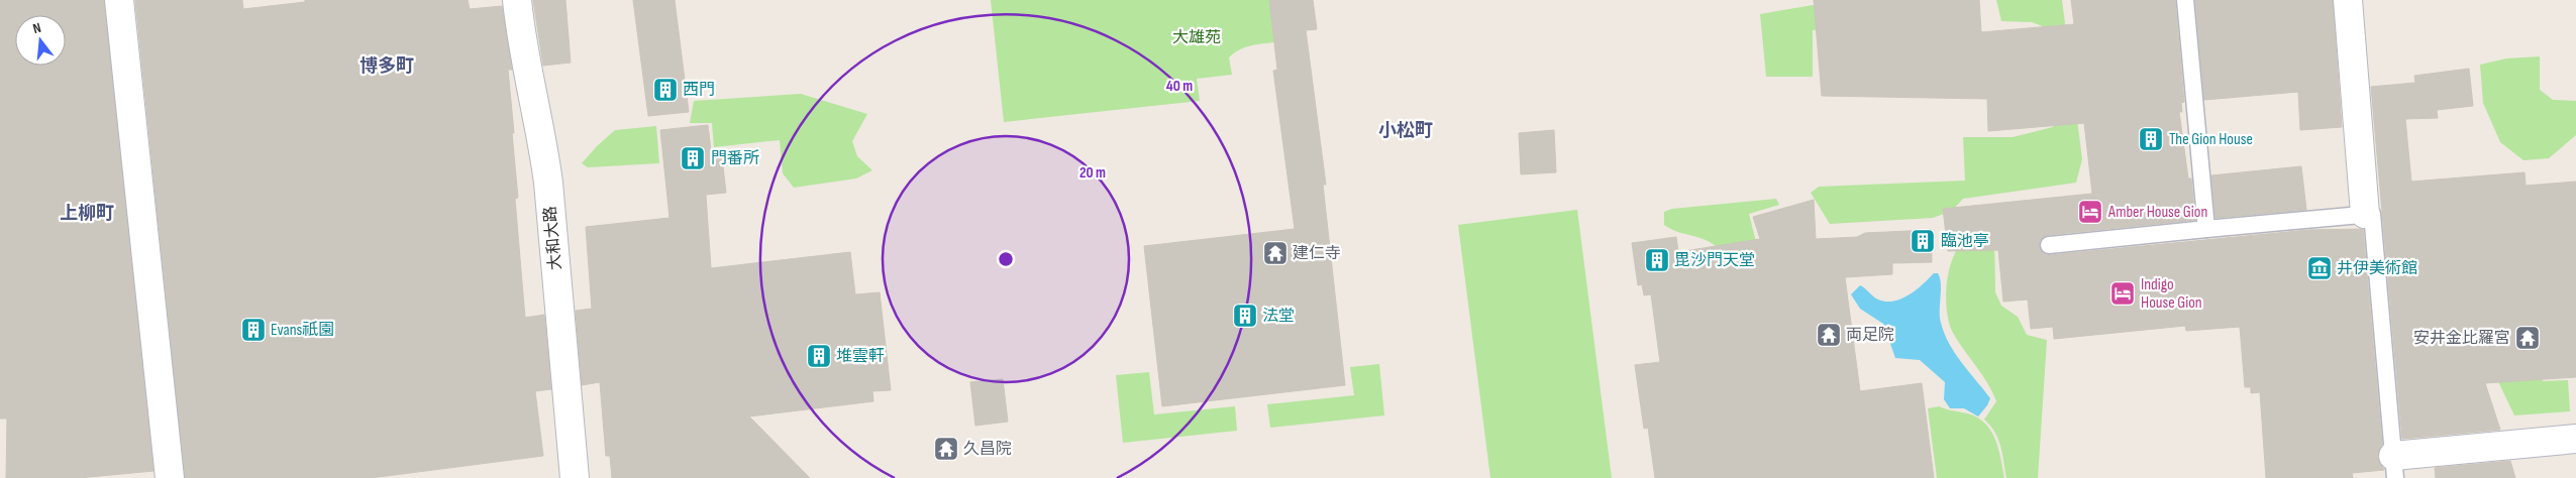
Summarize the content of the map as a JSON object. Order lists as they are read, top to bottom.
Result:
{
  "streets": {
    "street": ["大和大路"]
  },
  "districts": ["博多町", "小松町", "上柳町"],
  "parks": ["大雄苑"],
  "places": {
    "building": [
      "西門",
      "The Gion House",
      "門番所",
      "臨池亭",
      "毘沙門天堂",
      "法堂",
      "Evans祇園",
      "堆雲軒"
    ],
    "hotel": ["Amber House Gion", "Indigo House Gion"],
    "temple": [
      "建仁寺",
      "両足院",
      "安井金比羅宮",
      "久昌院"
    ],
    "museum": ["井伊美術館"]
  },
  "north": "top",
  "rings": ["40 m", "20 m"]
}
